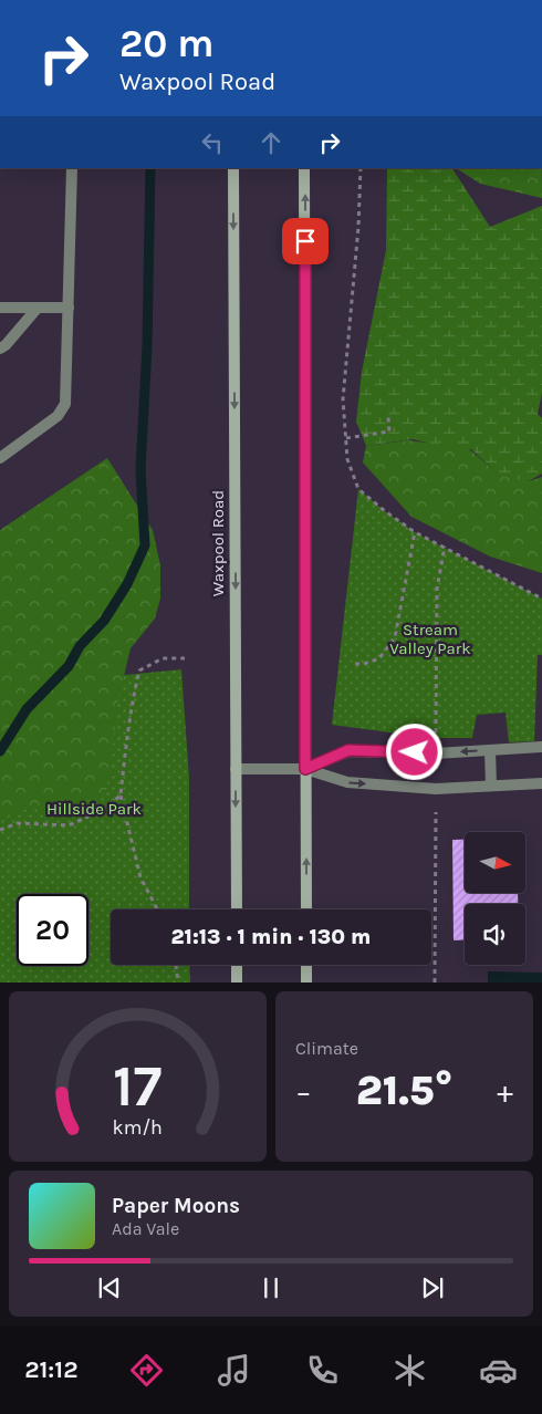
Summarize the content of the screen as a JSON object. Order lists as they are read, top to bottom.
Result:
{
  "streets": {
    "street": ["Waxpool Road"]
  },
  "parks": ["Stream Valley Park", "Hillside Park"],
  "north": "right",
  "page": {
    "turn": ["20 m", "Waxpool Road"],
    "limit": "20",
    "trip": "21:13 · 1 min · 130 m",
    "tile": "Climate",
    "heat": ["−", "21.5°", "+"],
    "song": ["Paper Moons", "Ada Vale"],
    "tabs": "21:12",
    "gauge": ["17", "km/h"]
  }
}
